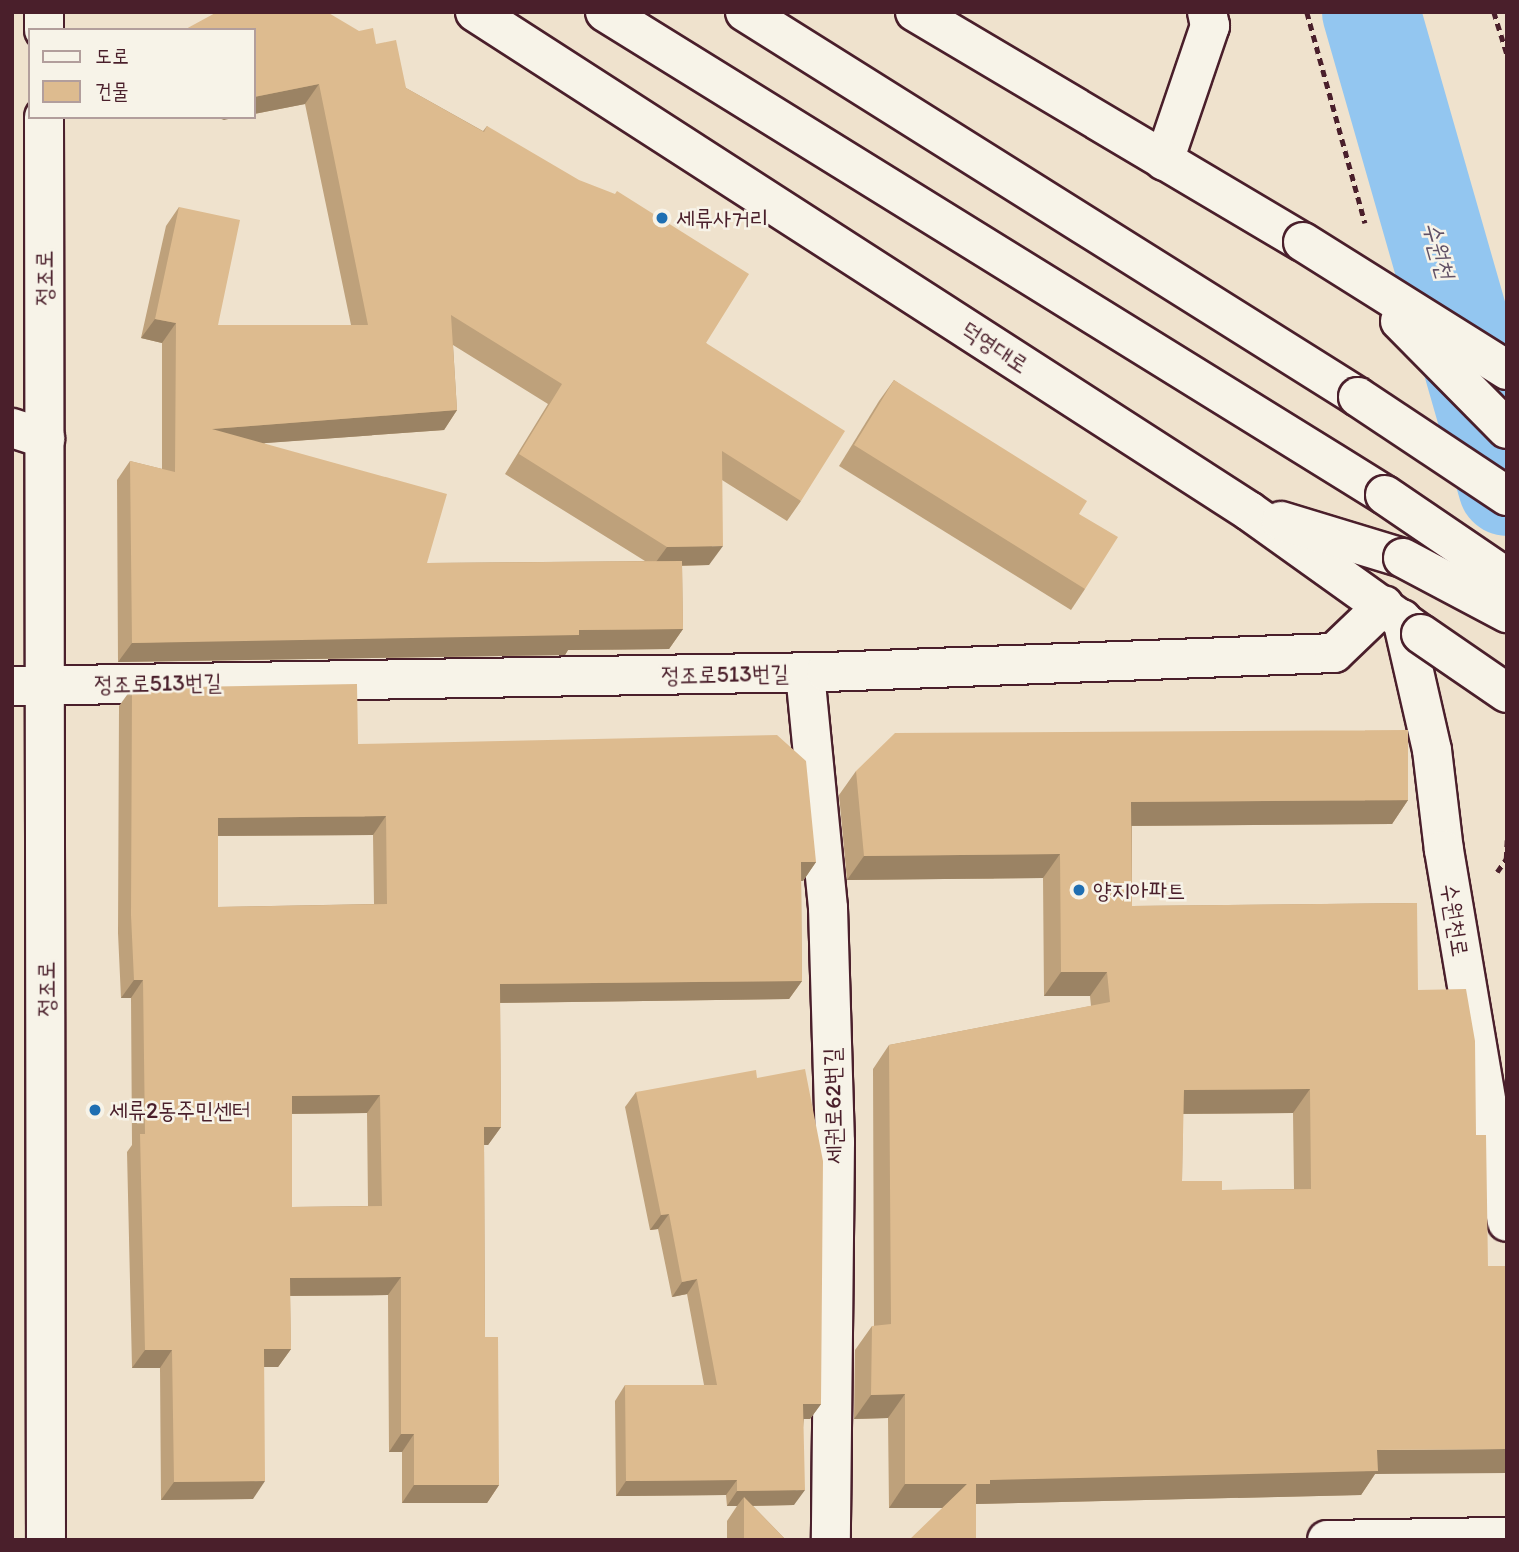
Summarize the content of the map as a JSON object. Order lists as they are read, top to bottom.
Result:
{
  "streets": {
    "street": [
      "정조로",
      "덕영대로",
      "정조로513번길",
      "수원천로",
      "세권로62번길"
    ]
  },
  "crossings": [
    ["정조로", "정조로513번길"],
    ["덕영대로", "정조로513번길"],
    ["덕영대로", "수원천로"],
    ["정조로513번길", "수원천로"],
    ["정조로513번길", "세권로62번길"]
  ],
  "water": ["수원천"],
  "places": ["세류사거리", "양지아파트", "세류2동주민센터"],
  "legend": ["도로", "건물"]
}
